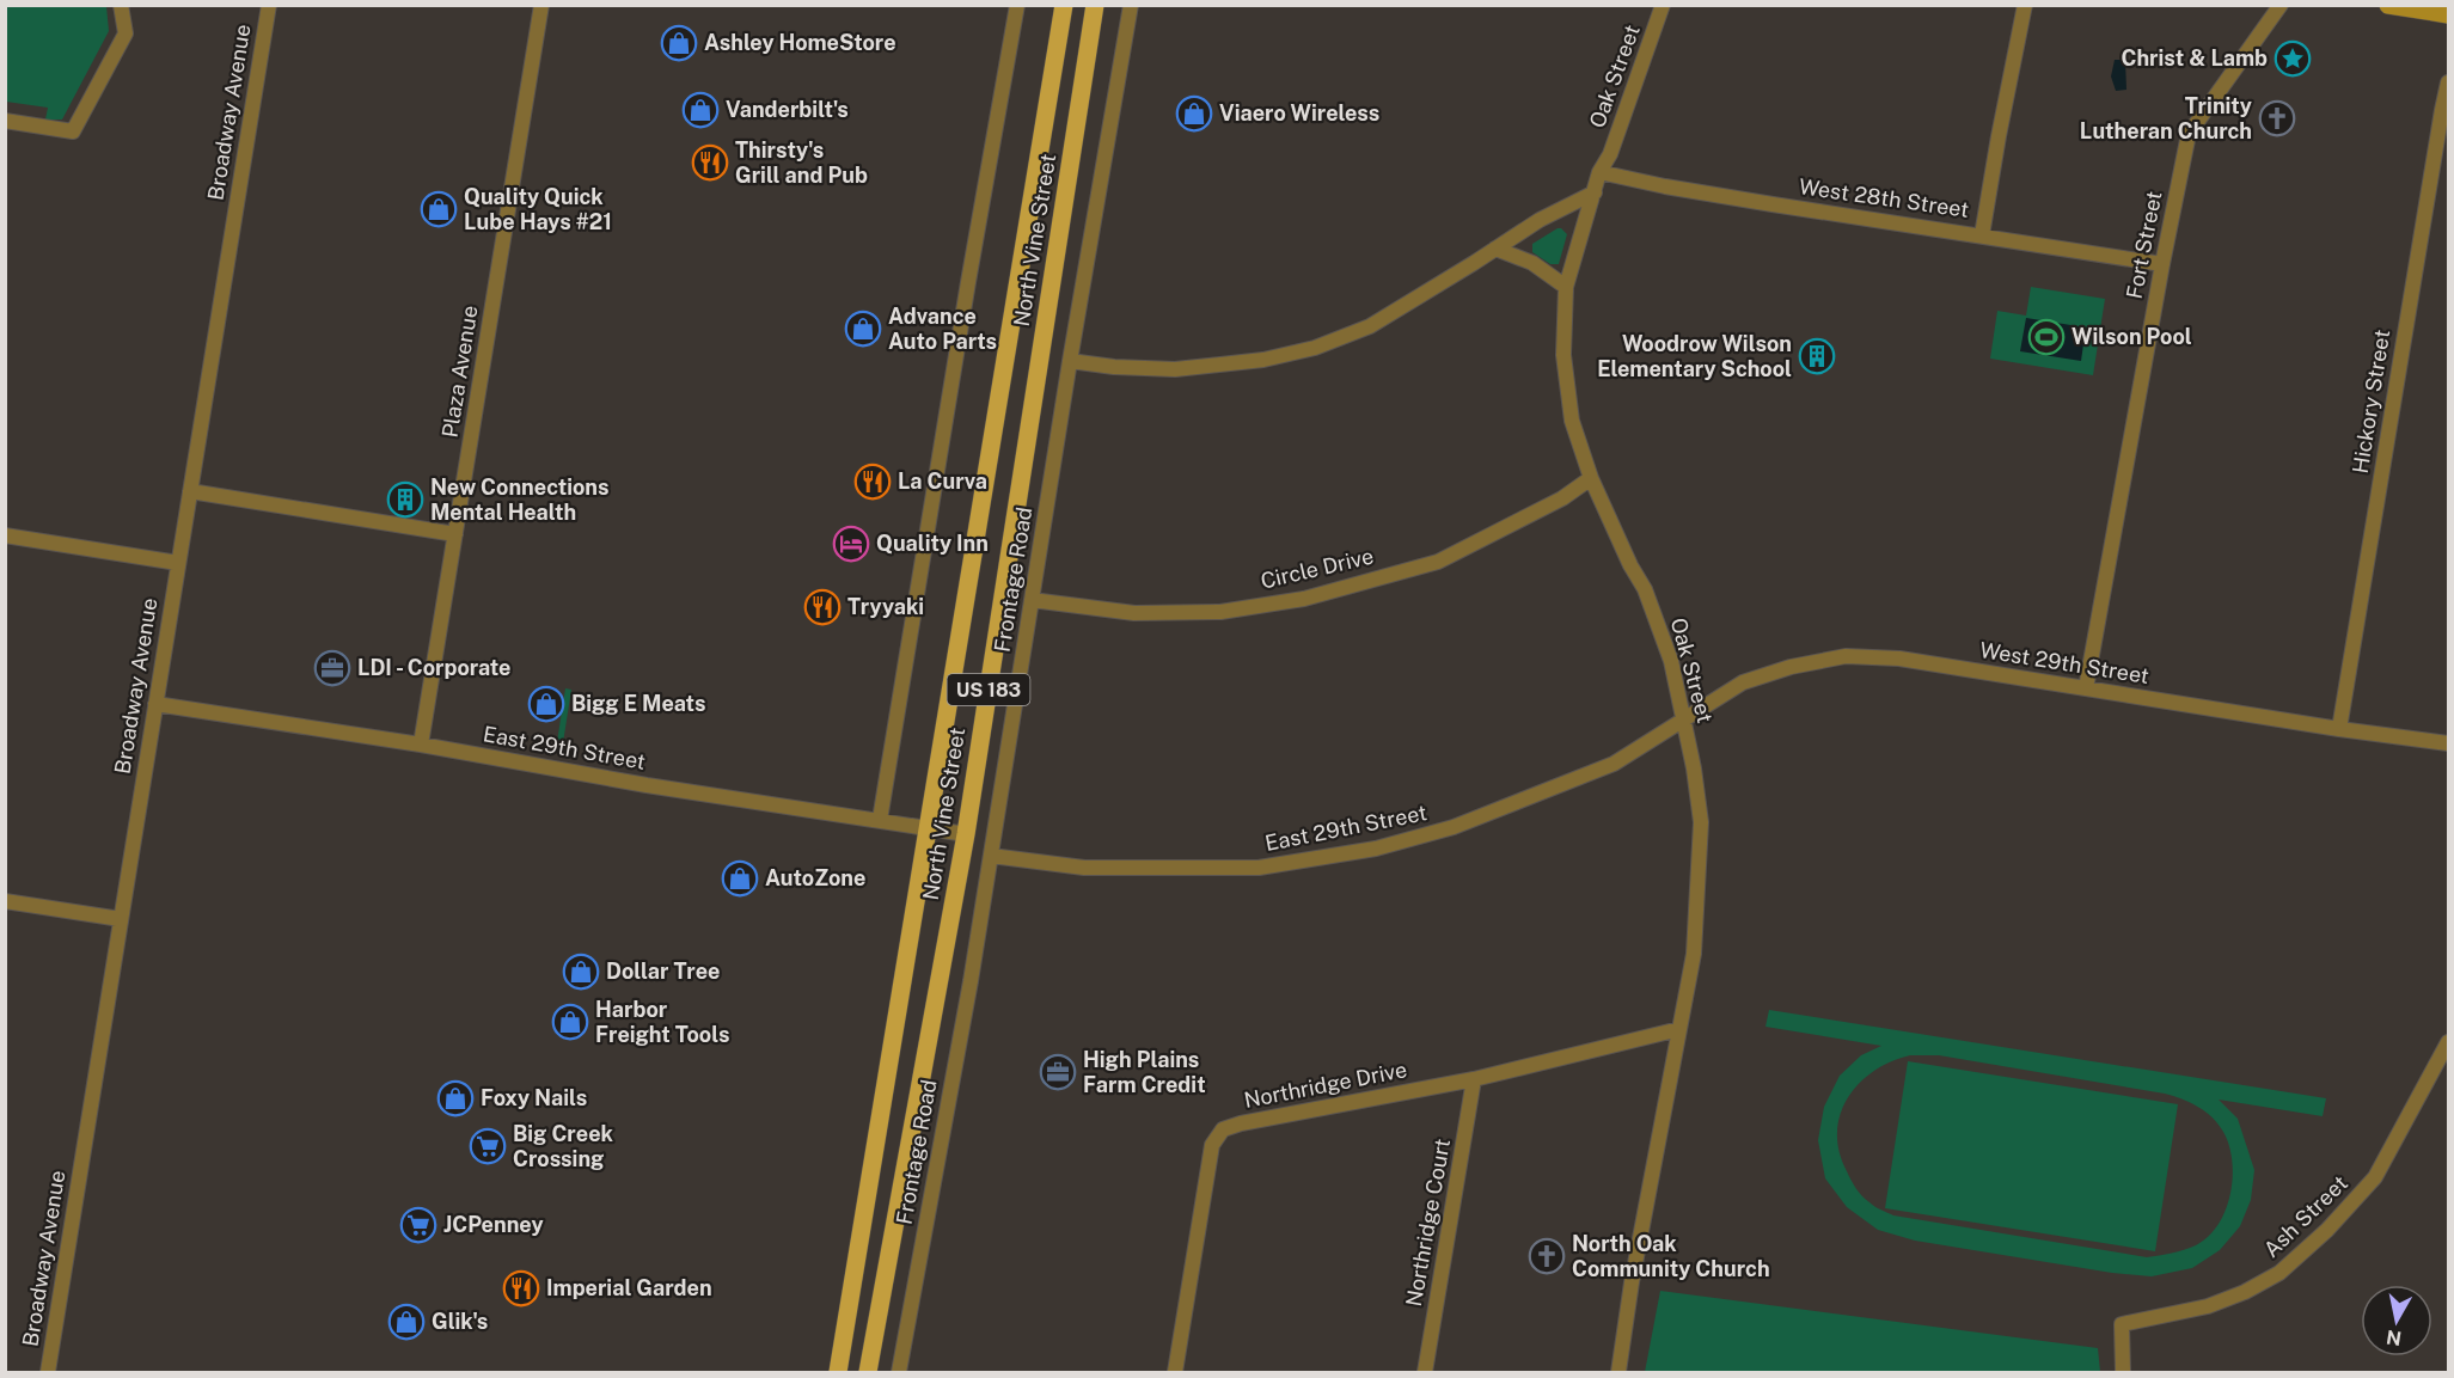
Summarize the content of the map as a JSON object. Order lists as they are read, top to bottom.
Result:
{
  "streets": {
    "main road": ["North Vine Street", "US 183"],
    "street": [
      "Oak Street",
      "Broadway Avenue",
      "West 28th Street",
      "Fort Street",
      "Plaza Avenue",
      "Hickory Street",
      "Circle Drive",
      "Frontage Road",
      "West 29th Street",
      "East 29th Street",
      "Northridge Drive",
      "Ash Street",
      "Northridge Court"
    ]
  },
  "crossings": [
    ["Oak Street", "West 28th Street"],
    ["Oak Street", "Circle Drive"],
    ["Oak Street", "West 29th Street"],
    ["Oak Street", "East 29th Street"],
    ["Oak Street", "Northridge Drive"],
    ["Broadway Avenue", "East 29th Street"],
    ["West 28th Street", "Fort Street"],
    ["North Vine Street", "East 29th Street"],
    ["Fort Street", "West 29th Street"],
    ["Plaza Avenue", "East 29th Street"],
    ["Hickory Street", "West 29th Street"],
    ["Circle Drive", "Frontage Road"],
    ["Frontage Road", "East 29th Street"],
    ["West 29th Street", "East 29th Street"],
    ["Northridge Drive", "Northridge Court"]
  ],
  "places": {
    "shop": [
      "Ashley HomeStore",
      "Vanderbilt's",
      "Viaero Wireless",
      "Quality Quick Lube Hays #21",
      "Advance Auto Parts",
      "Bigg E Meats",
      "AutoZone",
      "Dollar Tree",
      "Harbor Freight Tools",
      "Foxy Nails",
      "Glik's"
    ],
    "place": ["Christ & Lamb"],
    "church": ["Trinity Lutheran Church", "North Oak Community Church"],
    "restaurant": [
      "Thirsty's Grill and Pub",
      "La Curva",
      "Tryyaki",
      "Imperial Garden"
    ],
    "sports": ["Wilson Pool"],
    "building": ["Woodrow Wilson Elementary School", "New Connections Mental Health"],
    "hotel": ["Quality Inn"],
    "office": ["LDI - Corporate", "High Plains Farm Credit"],
    "supermarket": ["Big Creek Crossing", "JCPenney"]
  },
  "north": "bottom"
}
